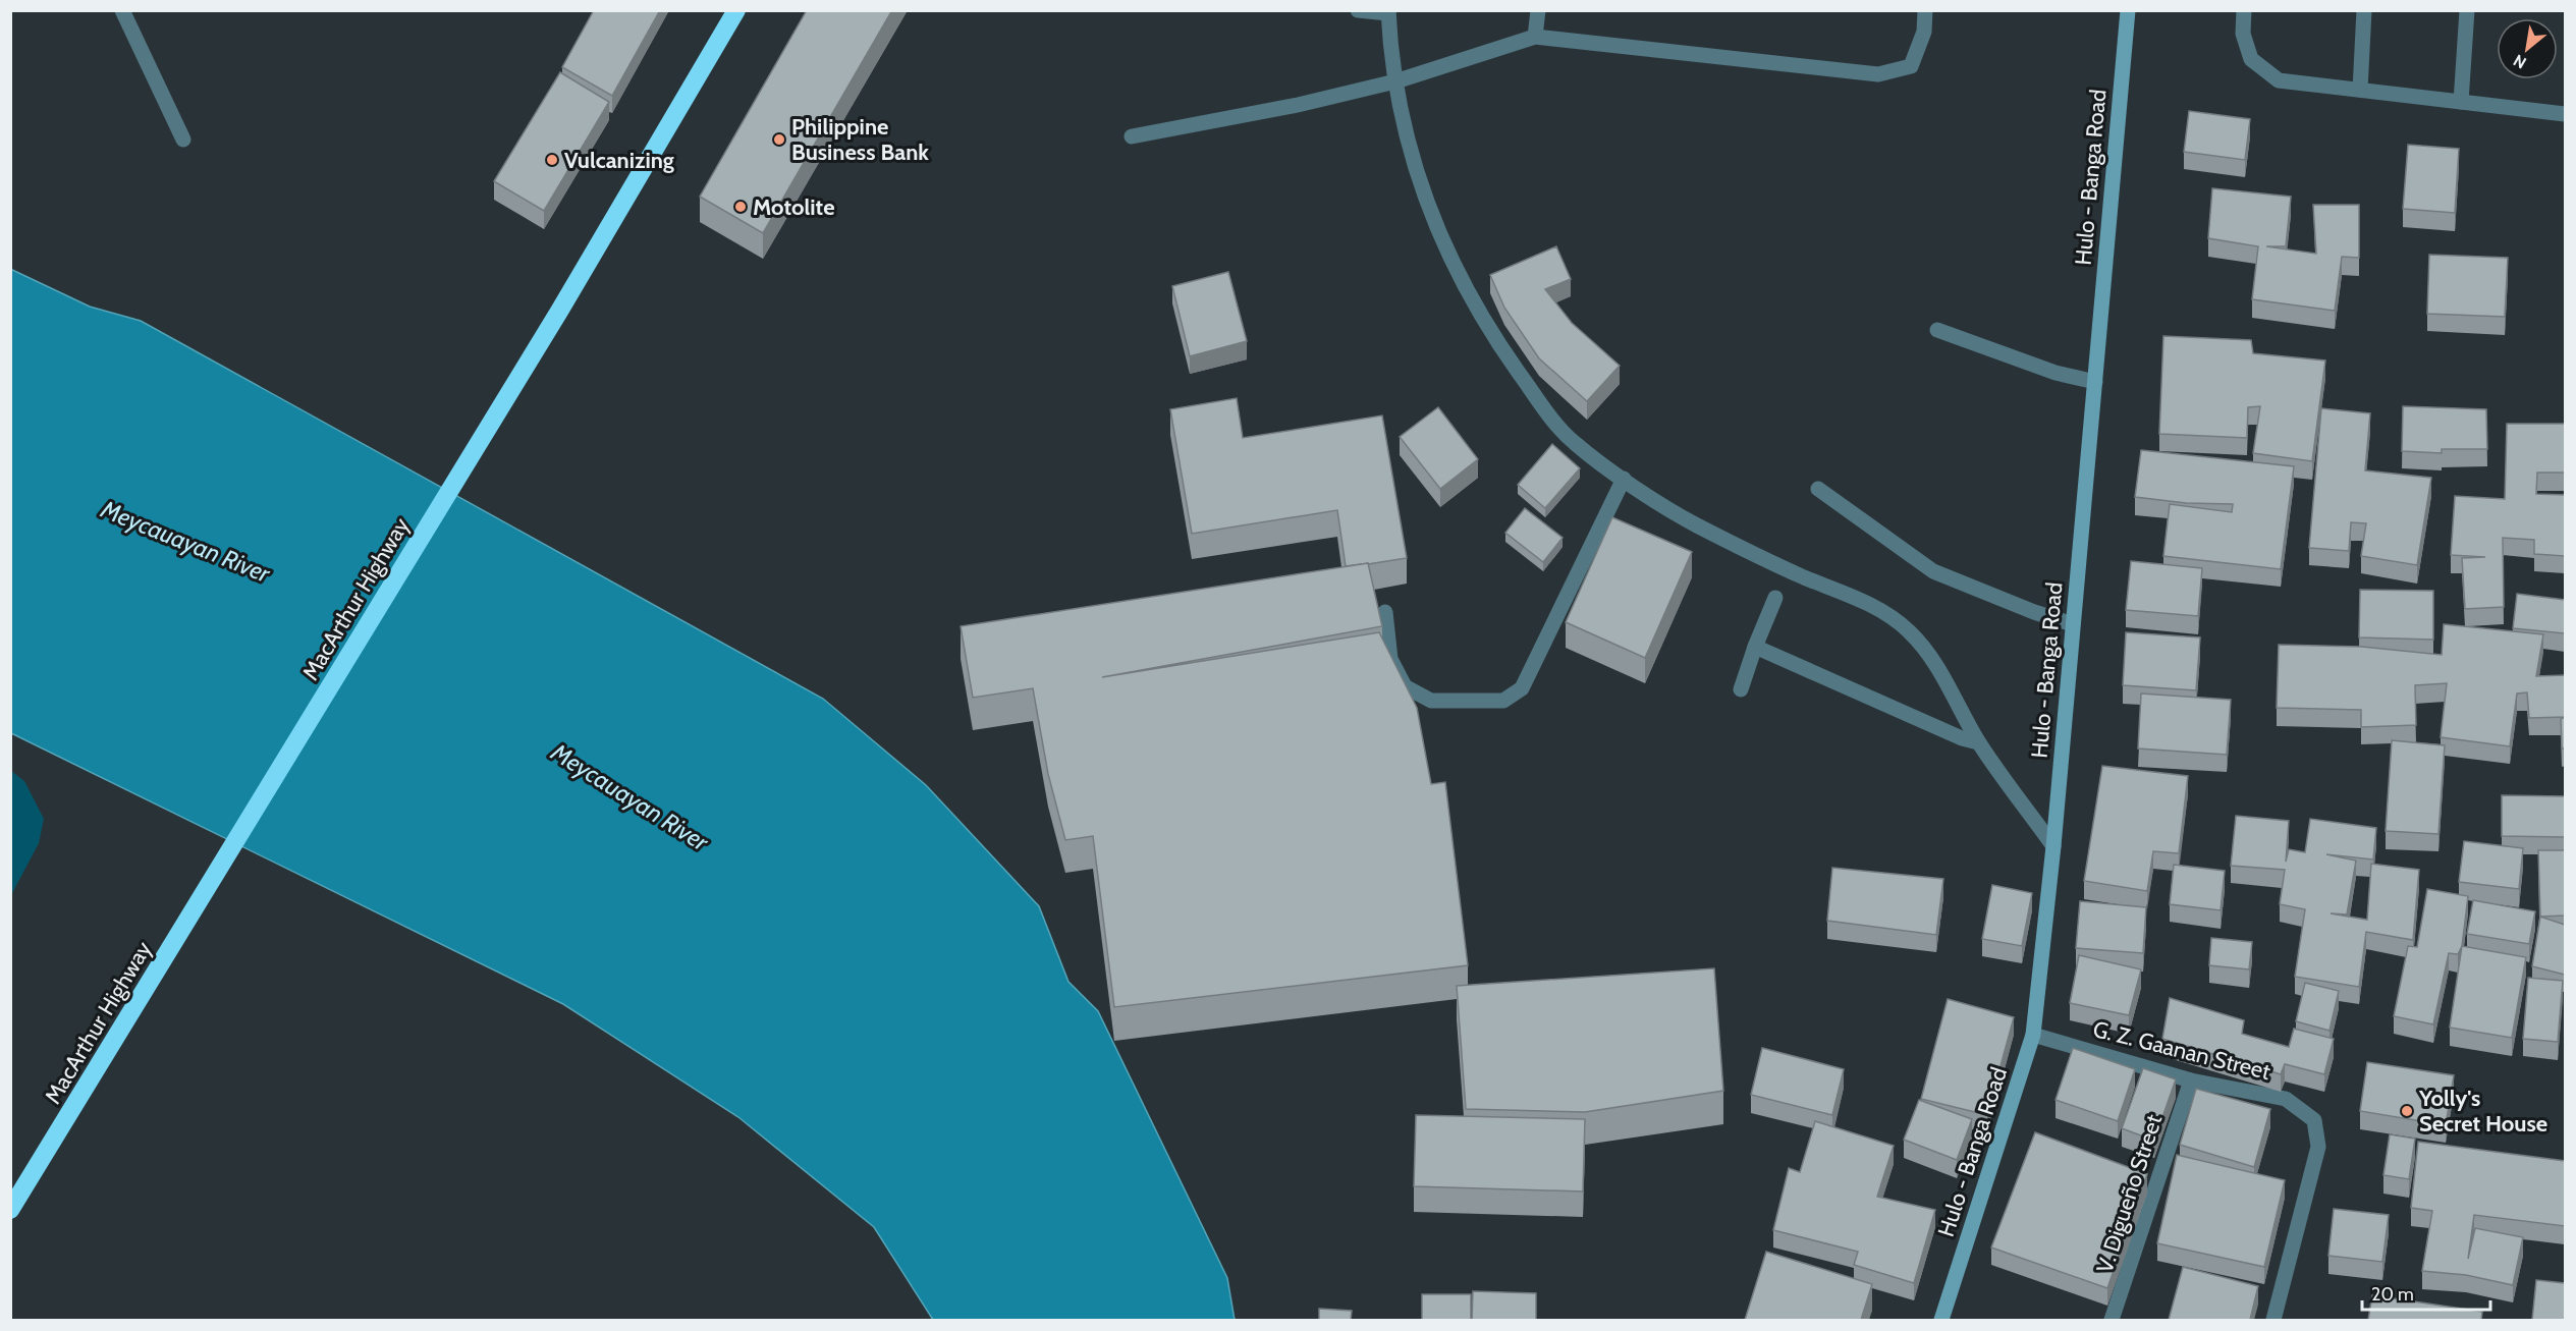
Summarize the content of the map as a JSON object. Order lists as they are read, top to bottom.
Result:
{
  "streets": {
    "highway": ["MacArthur Highway"],
    "main road": ["Hulo - Banga Road"],
    "street": ["G. Z. Gaanan Street", "V. Digueño Street"]
  },
  "crossings": [
    ["Hulo - Banga Road", "G. Z. Gaanan Street"],
    ["G. Z. Gaanan Street", "V. Digueño Street"]
  ],
  "water": ["Meycauayan River"],
  "places": [
    "Philippine Business Bank",
    "Vulcanizing",
    "Motolite",
    "Yolly's Secret House"
  ],
  "scale_bar": "20 m",
  "north": "bottom left"
}
